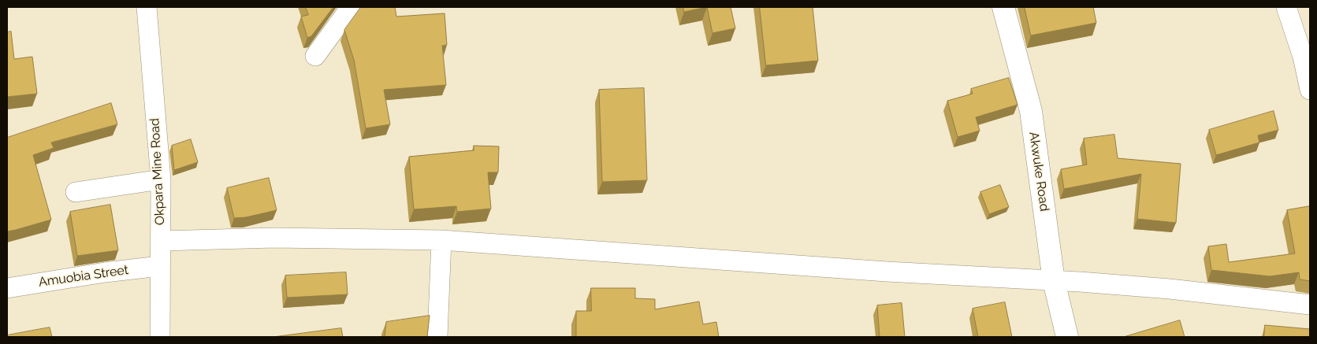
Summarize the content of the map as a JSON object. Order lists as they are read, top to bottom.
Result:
{
  "streets": {
    "main road": ["Akwuke Road"],
    "street": ["Okpara Mine Road", "Amuobia Street"]
  },
  "crossings": [
    ["Okpara Mine Road", "Amuobia Street"]
  ]
}
